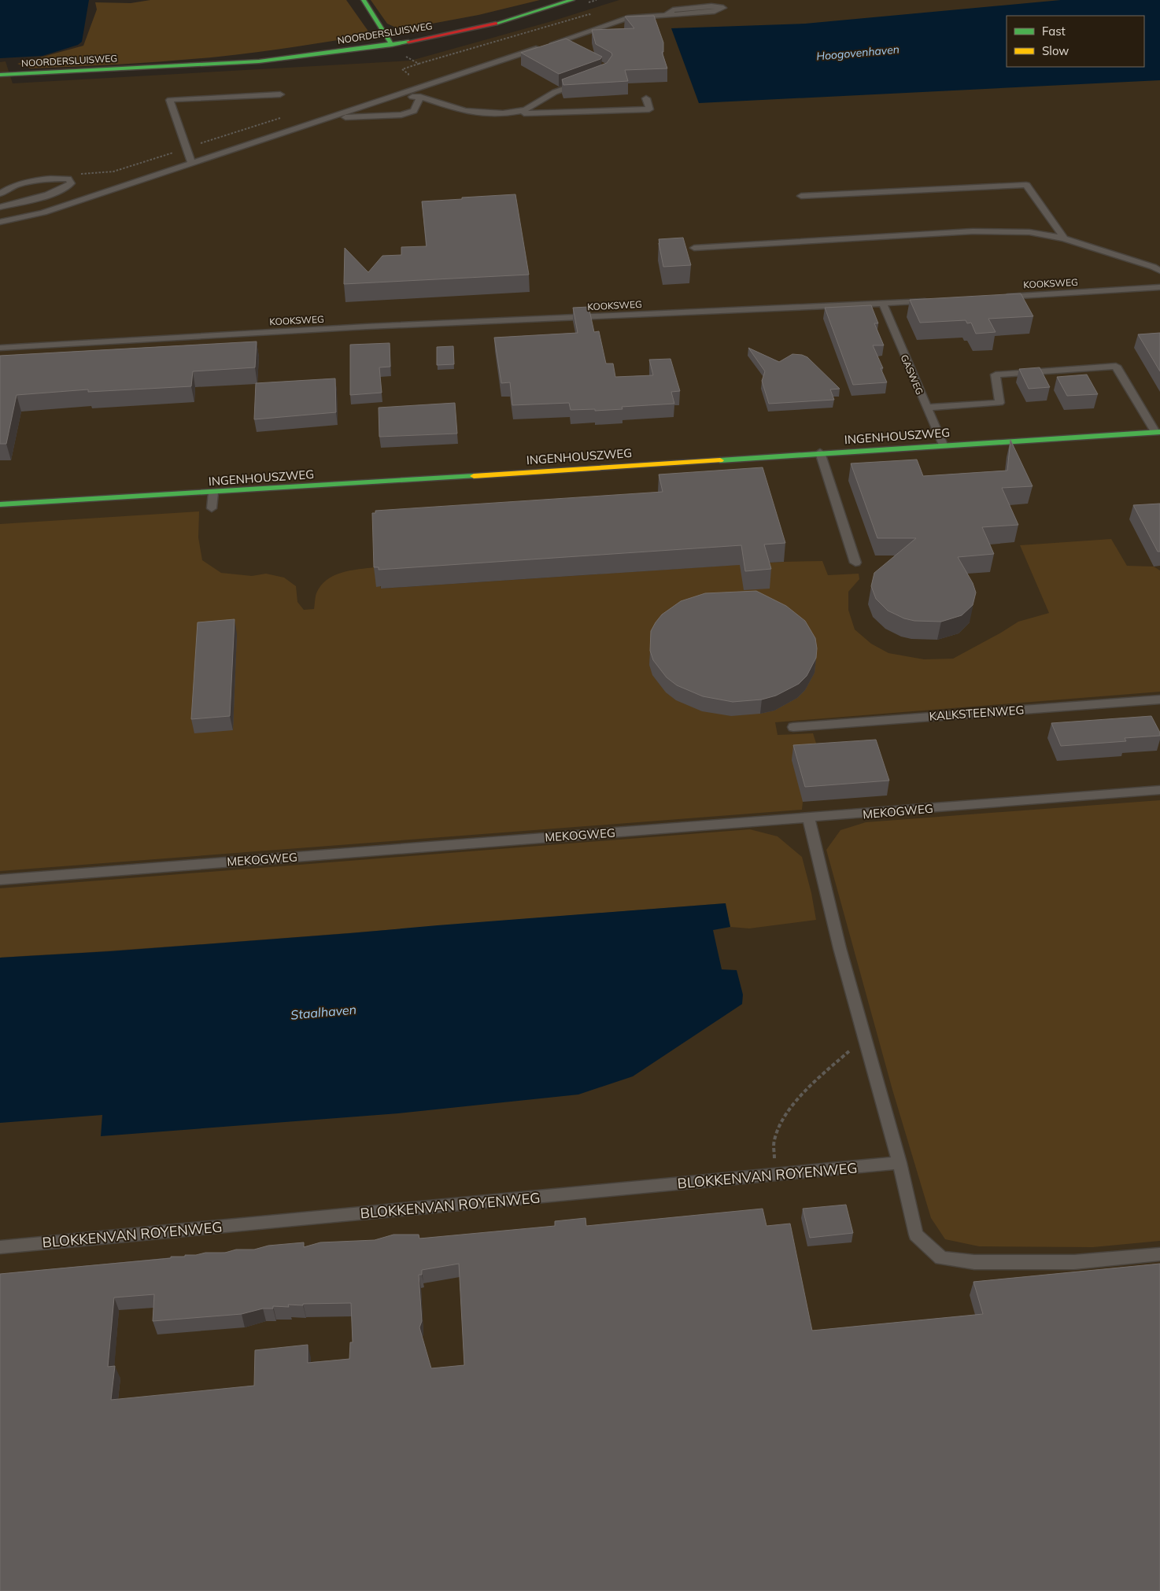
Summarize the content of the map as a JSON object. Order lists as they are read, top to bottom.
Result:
{
  "streets": {
    "street": ["NOORDERSLUISWEG", "INGENHOUSZWEG"],
    "lane": [
      "KOOKSWEG",
      "GASWEG",
      "KALKSTEENWEG",
      "MEKOGWEG",
      "BLOKKENVAN ROYENWEG"
    ]
  },
  "crossings": [
    ["KOOKSWEG", "GASWEG"],
    ["GASWEG", "INGENHOUSZWEG"]
  ],
  "water": ["Hoogovenhaven", "Staalhaven"],
  "legend": ["Fast", "Slow"]
}
